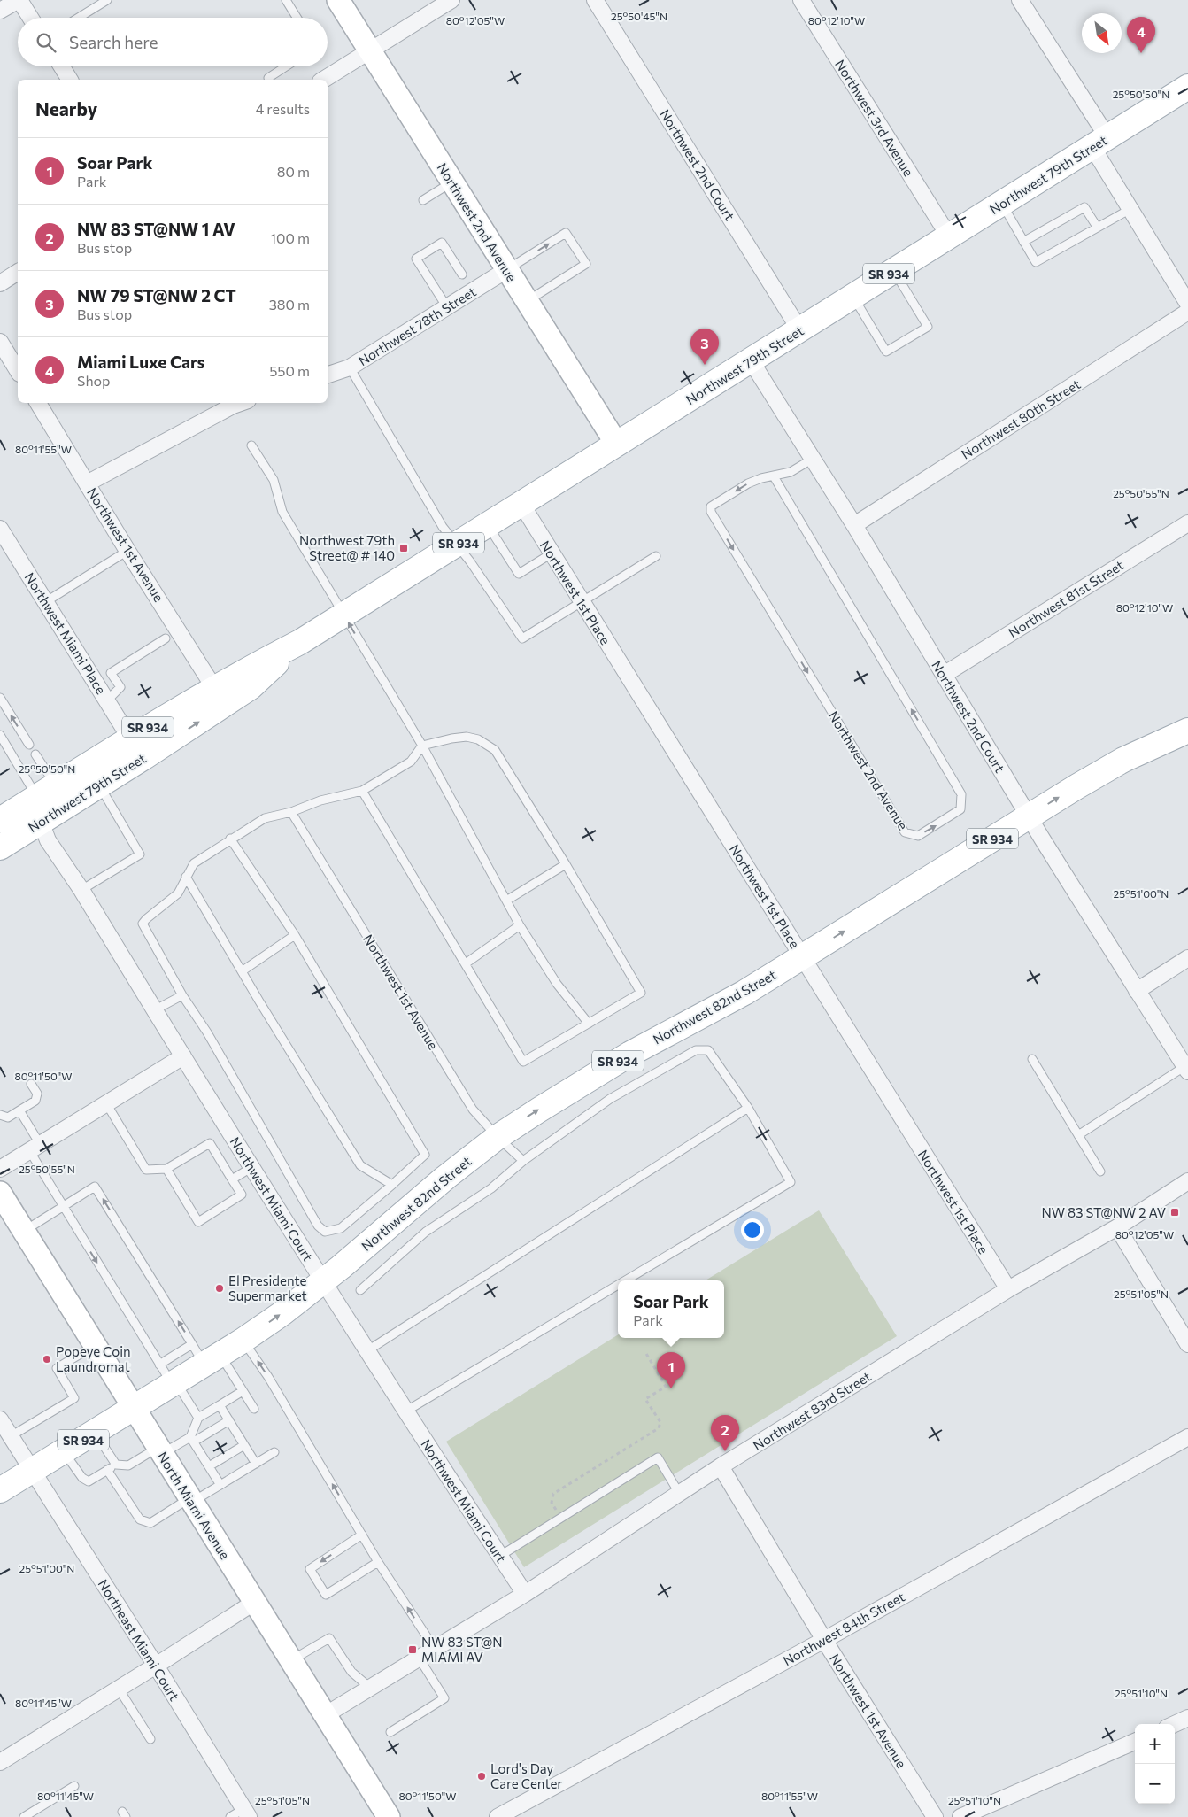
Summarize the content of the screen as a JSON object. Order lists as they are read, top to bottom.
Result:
{
  "streets": {
    "main road": [
      "Northwest 79th Street",
      "Northwest 2nd Avenue",
      "SR 934",
      "Northwest 82nd Street",
      "North Miami Avenue"
    ],
    "street": [
      "Northwest 3rd Avenue",
      "Northwest 2nd Court",
      "Northwest 78th Street",
      "Northwest 80th Street",
      "Northwest 1st Avenue",
      "Northwest 1st Place",
      "Northwest 81st Street",
      "Northwest Miami Place",
      "Northwest Miami Court",
      "Northwest 83rd Street",
      "Northwest 84th Street",
      "Northeast Miami Court"
    ]
  },
  "crossings": [
    ["Northwest 3rd Avenue", "Northwest 79th Street"],
    ["Northwest 2nd Court", "Northwest 79th Street"],
    ["Northwest 2nd Court", "Northwest 80th Street"],
    ["Northwest 2nd Court", "Northwest 81st Street"],
    ["Northwest 2nd Court", "Northwest 82nd Street"],
    ["Northwest 79th Street", "Northwest 2nd Avenue"],
    ["Northwest 79th Street", "Northwest 1st Avenue"],
    ["Northwest 79th Street", "Northwest 1st Place"],
    ["Northwest 79th Street", "Northwest Miami Place"],
    ["Northwest 79th Street", "Northwest Miami Court"],
    ["Northwest 2nd Avenue", "Northwest 78th Street"],
    ["SR 934", "Northwest 82nd Street"],
    ["SR 934", "North Miami Avenue"],
    ["SR 934", "Northeast Miami Court"],
    ["Northwest 1st Avenue", "Northwest 82nd Street"],
    ["Northwest 1st Avenue", "Northwest 83rd Street"],
    ["Northwest 1st Avenue", "Northwest 84th Street"],
    ["Northwest 1st Place", "Northwest 82nd Street"],
    ["Northwest 1st Place", "Northwest 83rd Street"],
    ["Northwest 82nd Street", "Northwest Miami Court"],
    ["Northwest 82nd Street", "North Miami Avenue"],
    ["Northwest Miami Court", "Northwest 83rd Street"],
    ["Northwest 83rd Street", "North Miami Avenue"]
  ],
  "one_way": ["Northwest 82nd Street"],
  "places": {
    "transit": ["Northwest 79th Street@ # 140", "NW 83 ST@NW 2 AV", "NW 83 ST@N MIAMI AV"],
    "other": ["El Presidente Supermarket", "Popeye Coin Laundromat", "Lord's Day Care Center"]
  },
  "north": "bottom right",
  "page": {
    "pins": [
      "4",
      "3",
      "1",
      "2"
    ],
    "search": "Search here",
    "heading": ["Nearby", "4 results"],
    "list": [
      {
        "mark": "1",
        "name": "Soar Park",
        "note": "Park",
        "value": "80 m"
      },
      {
        "mark": "2",
        "name": "NW 83 ST@NW 1 AV",
        "note": "Bus stop",
        "value": "100 m"
      },
      {
        "mark": "3",
        "name": "NW 79 ST@NW 2 CT",
        "note": "Bus stop",
        "value": "380 m"
      },
      {
        "mark": "4",
        "name": "Miami Luxe Cars",
        "note": "Shop",
        "value": "550 m"
      }
    ],
    "popup": ["Soar Park", "Park"],
    "map_buttons": ["+", "−"]
  },
  "coordinates": [
    "25°50'45\"N",
    "80°12'05\"W",
    "80°12'10\"W",
    "25°50'50\"N",
    "80°11'55\"W",
    "25°50'55\"N",
    "25°51'00\"N",
    "80°11'50\"W",
    "25°51'05\"N",
    "25°51'10\"N",
    "80°11'45\"W"
  ]
}
